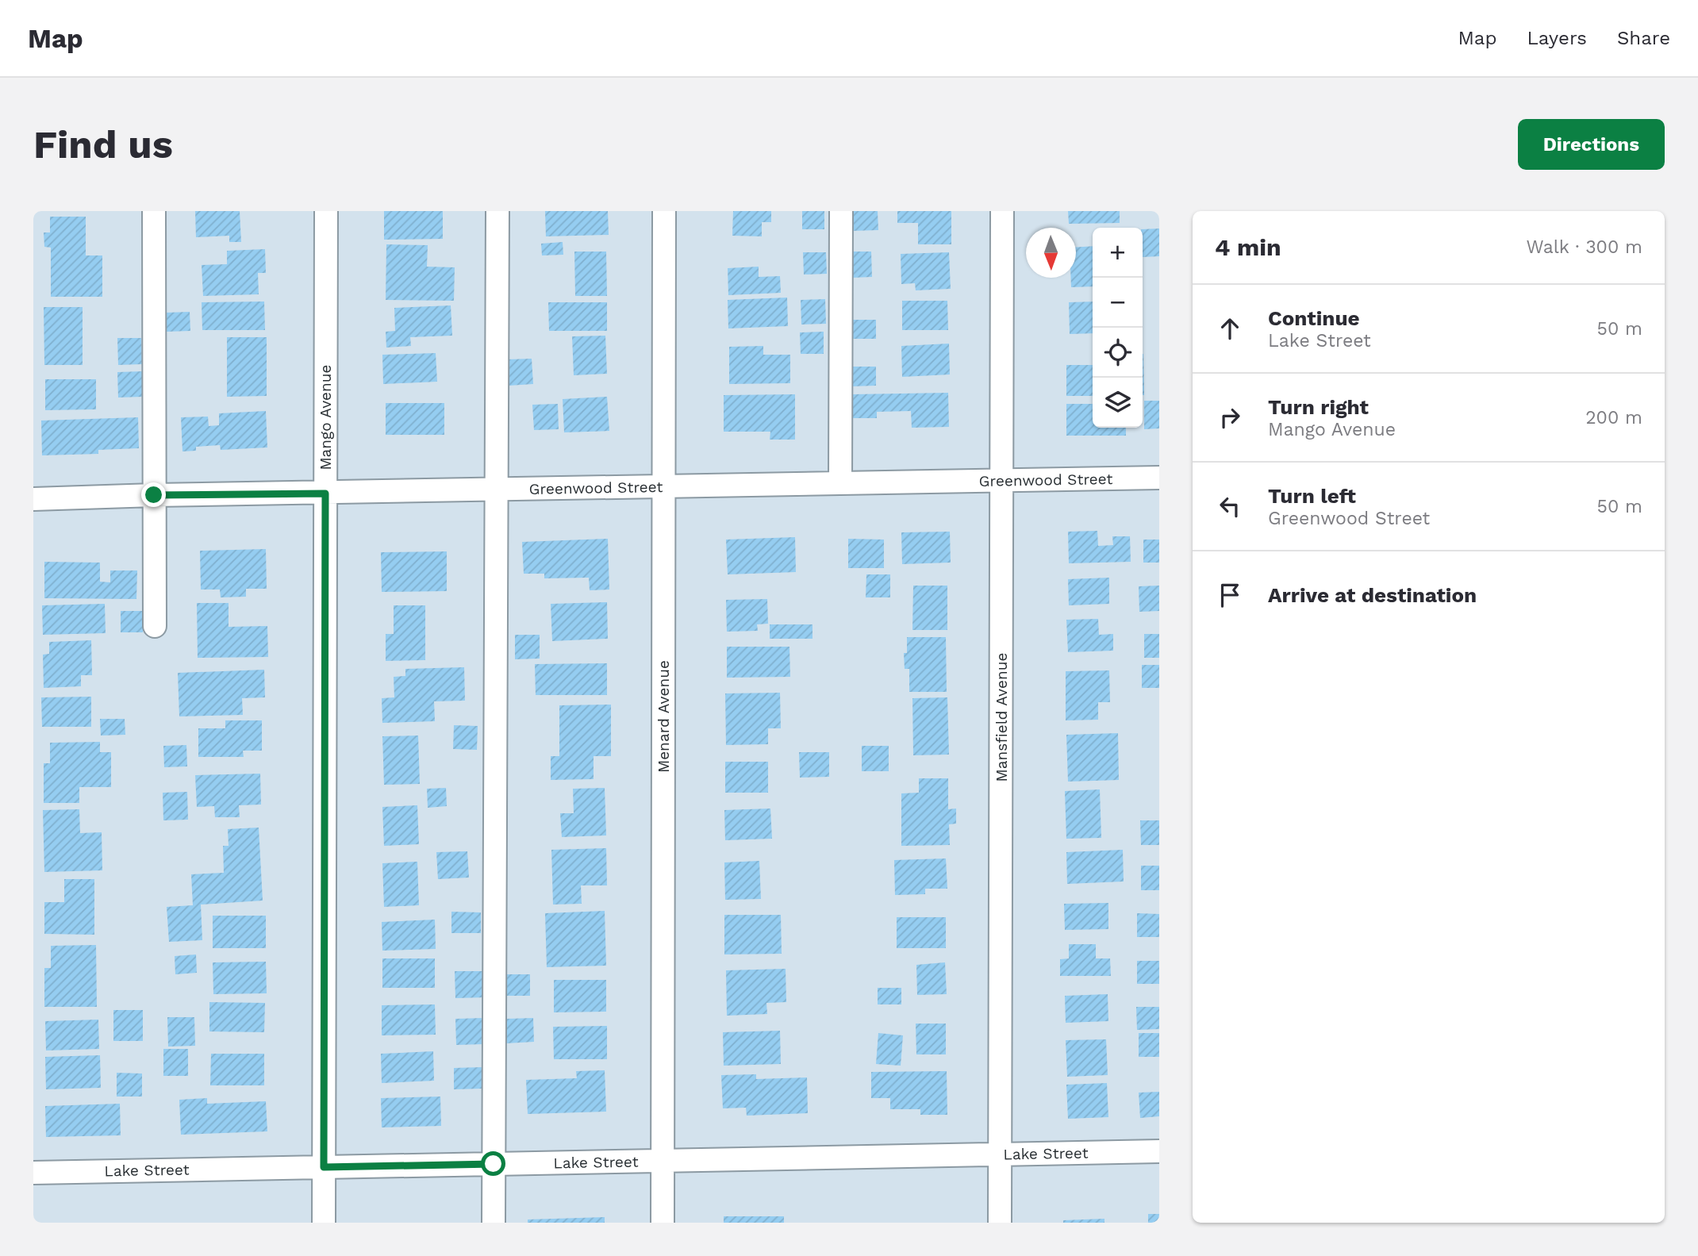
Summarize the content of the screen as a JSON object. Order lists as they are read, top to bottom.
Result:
{
  "streets": {
    "street": [
      "Mango Avenue",
      "Greenwood Street",
      "Menard Avenue",
      "Mansfield Avenue",
      "Lake Street"
    ]
  },
  "crossings": [
    ["Mango Avenue", "Greenwood Street"],
    ["Mango Avenue", "Lake Street"],
    ["Greenwood Street", "Menard Avenue"],
    ["Greenwood Street", "Mansfield Avenue"],
    ["Menard Avenue", "Lake Street"],
    ["Mansfield Avenue", "Lake Street"]
  ],
  "north": "bottom",
  "page": {
    "header": "Map",
    "nav": ["Map", "Layers", "Share"],
    "buttons": "Directions",
    "title": "Find us",
    "heading": ["4 min", "Walk · 300 m"],
    "map_buttons": ["+", "−"],
    "list": [
      ["Continue", "Lake Street", "50 m"],
      ["Turn right", "Mango Avenue", "200 m"],
      ["Turn left", "Greenwood Street", "50 m"],
      "Arrive at destination"
    ]
  }
}
